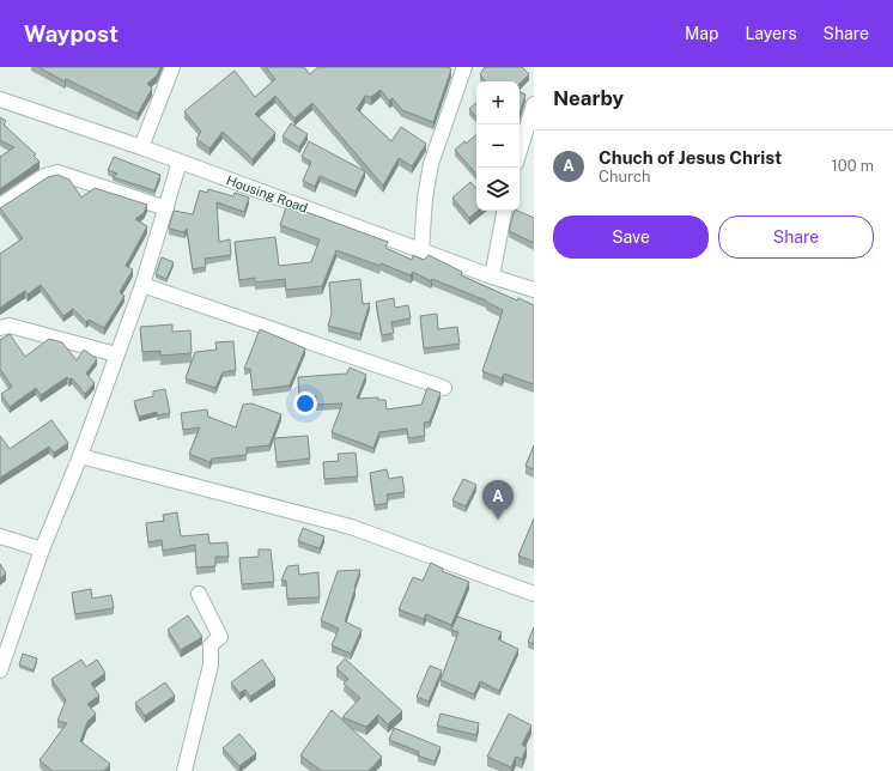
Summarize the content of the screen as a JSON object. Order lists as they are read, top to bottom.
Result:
{
  "streets": {
    "street": ["Housing Road"]
  },
  "page": {
    "header": "Waypost",
    "nav": ["Map", "Layers", "Share"],
    "heading": "Nearby",
    "map_buttons": ["+", "−"],
    "list": [
      {
        "mark": "A",
        "name": "Chuch of Jesus Christ",
        "note": "Church",
        "value": "100 m"
      }
    ],
    "buttons": ["Save", "Share"],
    "pins": "A"
  }
}
